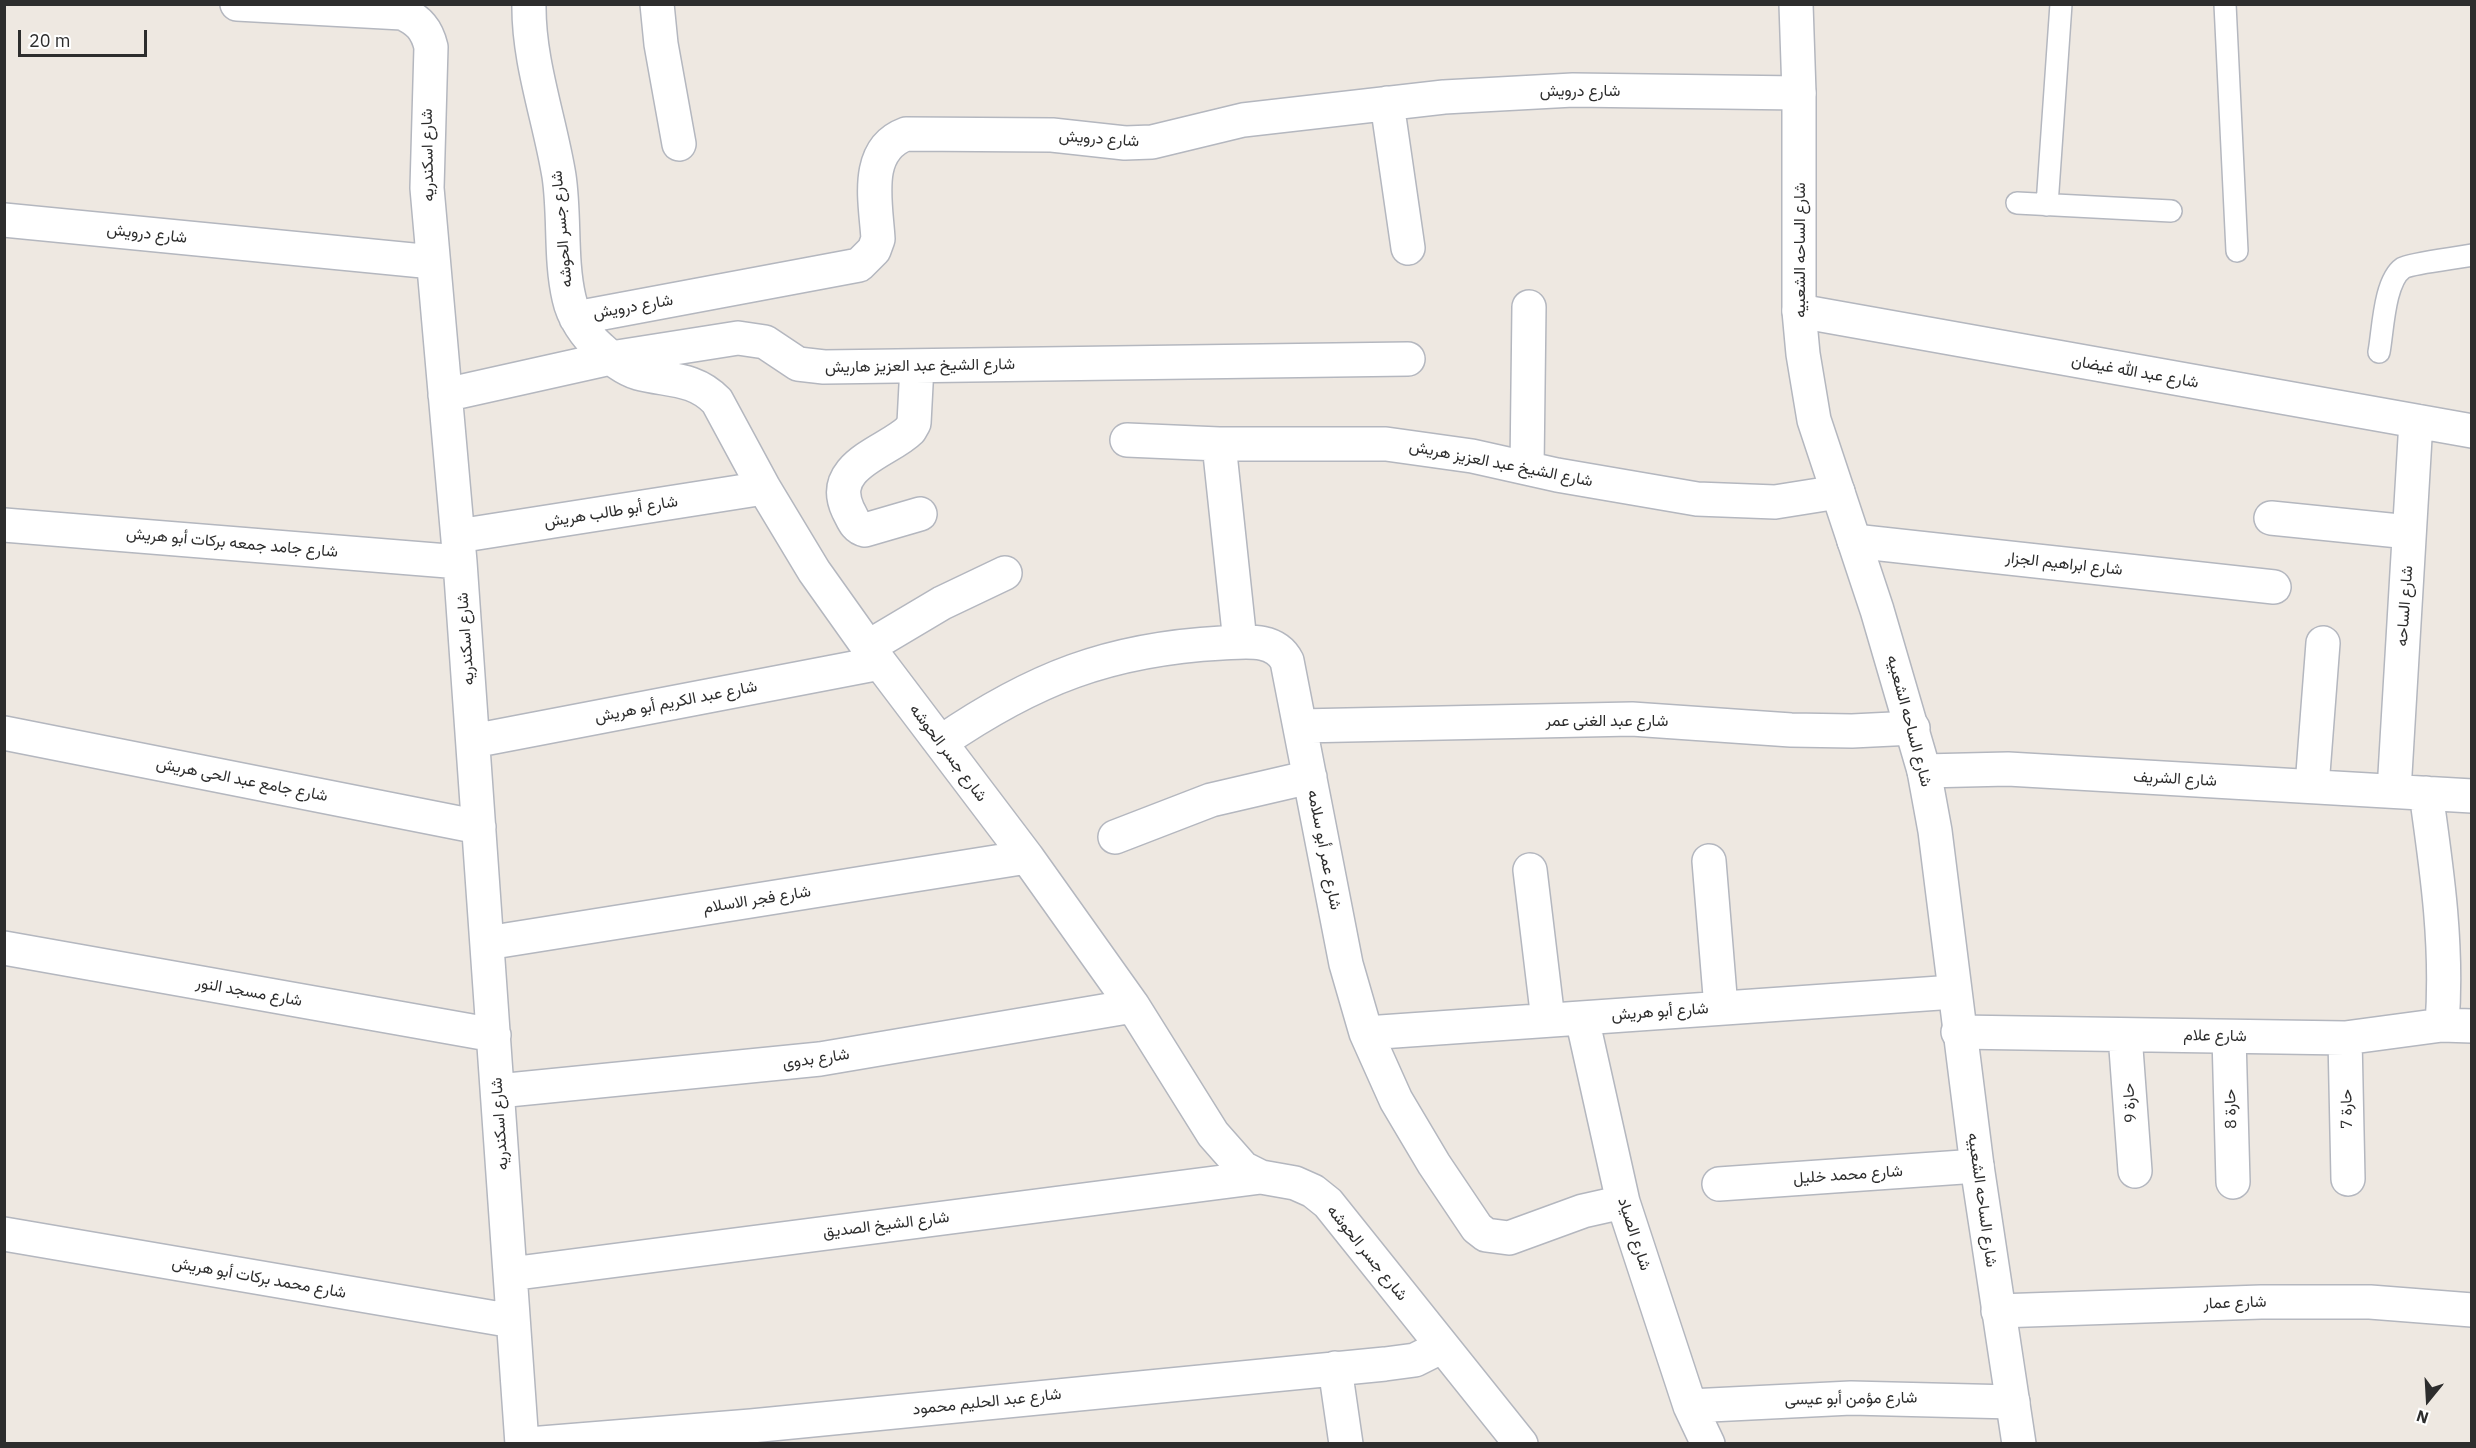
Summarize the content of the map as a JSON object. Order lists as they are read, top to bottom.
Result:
{
  "streets": {
    "street": [
      "شارع درويش",
      "شارع اسكندريه",
      "شارع جسر الحوشه",
      "شارع الساحه الشعبيه",
      "شارع الشيخ عبد العزيز هاريش",
      "شارع عبد الله غيضان",
      "شارع الشيخ عبد العزيز هريش",
      "شارع أبو طالب هريش",
      "شارع جامد جمعه بركات أبو هريش",
      "شارع ابراهيم الجزار",
      "شارع الساحه",
      "شارع عبد الكريم أبو هريش",
      "شارع عبد الغنى عمر",
      "شارع الشريف",
      "شارع جامع عبد الحى هريش",
      "شارع عمر أبو سلامه",
      "شارع فجر الاسلام",
      "شارع مسجد النور",
      "شارع أبو هريش",
      "شارع علام",
      "شارع بدوى",
      "حارة 9",
      "حارة 8",
      "حارة 7",
      "شارع محمد خليل",
      "شارع الشيخ الصديق",
      "شارع الصياد",
      "شارع محمد بركات أبو هريش",
      "شارع عمار",
      "شارع مؤمن أبو عيسى",
      "شارع عبد الحليم محمود"
    ]
  },
  "crossings": [
    ["شارع درويش", "شارع اسكندريه"],
    ["شارع درويش", "شارع جسر الحوشه"],
    ["شارع درويش", "شارع الساحه الشعبيه"],
    ["شارع اسكندريه", "شارع الشيخ عبد العزيز هاريش"],
    ["شارع اسكندريه", "شارع أبو طالب هريش"],
    ["شارع اسكندريه", "شارع جامد جمعه بركات أبو هريش"],
    ["شارع اسكندريه", "شارع عبد الكريم أبو هريش"],
    ["شارع اسكندريه", "شارع جامع عبد الحى هريش"],
    ["شارع اسكندريه", "شارع فجر الاسلام"],
    ["شارع اسكندريه", "شارع مسجد النور"],
    ["شارع اسكندريه", "شارع بدوى"],
    ["شارع اسكندريه", "شارع الشيخ الصديق"],
    ["شارع اسكندريه", "شارع محمد بركات أبو هريش"],
    ["شارع جسر الحوشه", "شارع الشيخ عبد العزيز هاريش"],
    ["شارع جسر الحوشه", "شارع أبو طالب هريش"],
    ["شارع جسر الحوشه", "شارع عبد الكريم أبو هريش"],
    ["شارع جسر الحوشه", "شارع عمر أبو سلامه"],
    ["شارع جسر الحوشه", "شارع فجر الاسلام"],
    ["شارع جسر الحوشه", "شارع بدوى"],
    ["شارع جسر الحوشه", "شارع الشيخ الصديق"],
    ["شارع جسر الحوشه", "شارع عبد الحليم محمود"],
    ["شارع الساحه الشعبيه", "شارع عبد الله غيضان"],
    ["شارع الساحه الشعبيه", "شارع الشيخ عبد العزيز هريش"],
    ["شارع الساحه الشعبيه", "شارع ابراهيم الجزار"],
    ["شارع الساحه الشعبيه", "شارع عبد الغنى عمر"],
    ["شارع الساحه الشعبيه", "شارع الشريف"],
    ["شارع الساحه الشعبيه", "شارع أبو هريش"],
    ["شارع الساحه الشعبيه", "شارع علام"],
    ["شارع الساحه الشعبيه", "شارع محمد خليل"],
    ["شارع الساحه الشعبيه", "شارع عمار"],
    ["شارع الساحه الشعبيه", "شارع مؤمن أبو عيسى"],
    ["شارع عبد الله غيضان", "شارع الساحه"],
    ["شارع أبو طالب هريش", "شارع جامد جمعه بركات أبو هريش"],
    ["شارع الساحه", "شارع الشريف"],
    ["شارع عبد الغنى عمر", "شارع عمر أبو سلامه"],
    ["شارع عمر أبو سلامه", "شارع أبو هريش"],
    ["شارع عمر أبو سلامه", "شارع الصياد"],
    ["شارع أبو هريش", "شارع الصياد"],
    ["شارع علام", "حارة 9"],
    ["شارع علام", "حارة 8"],
    ["شارع علام", "حارة 7"],
    ["شارع الصياد", "شارع مؤمن أبو عيسى"]
  ],
  "scale_bar": "20 m",
  "north": "bottom"
}
